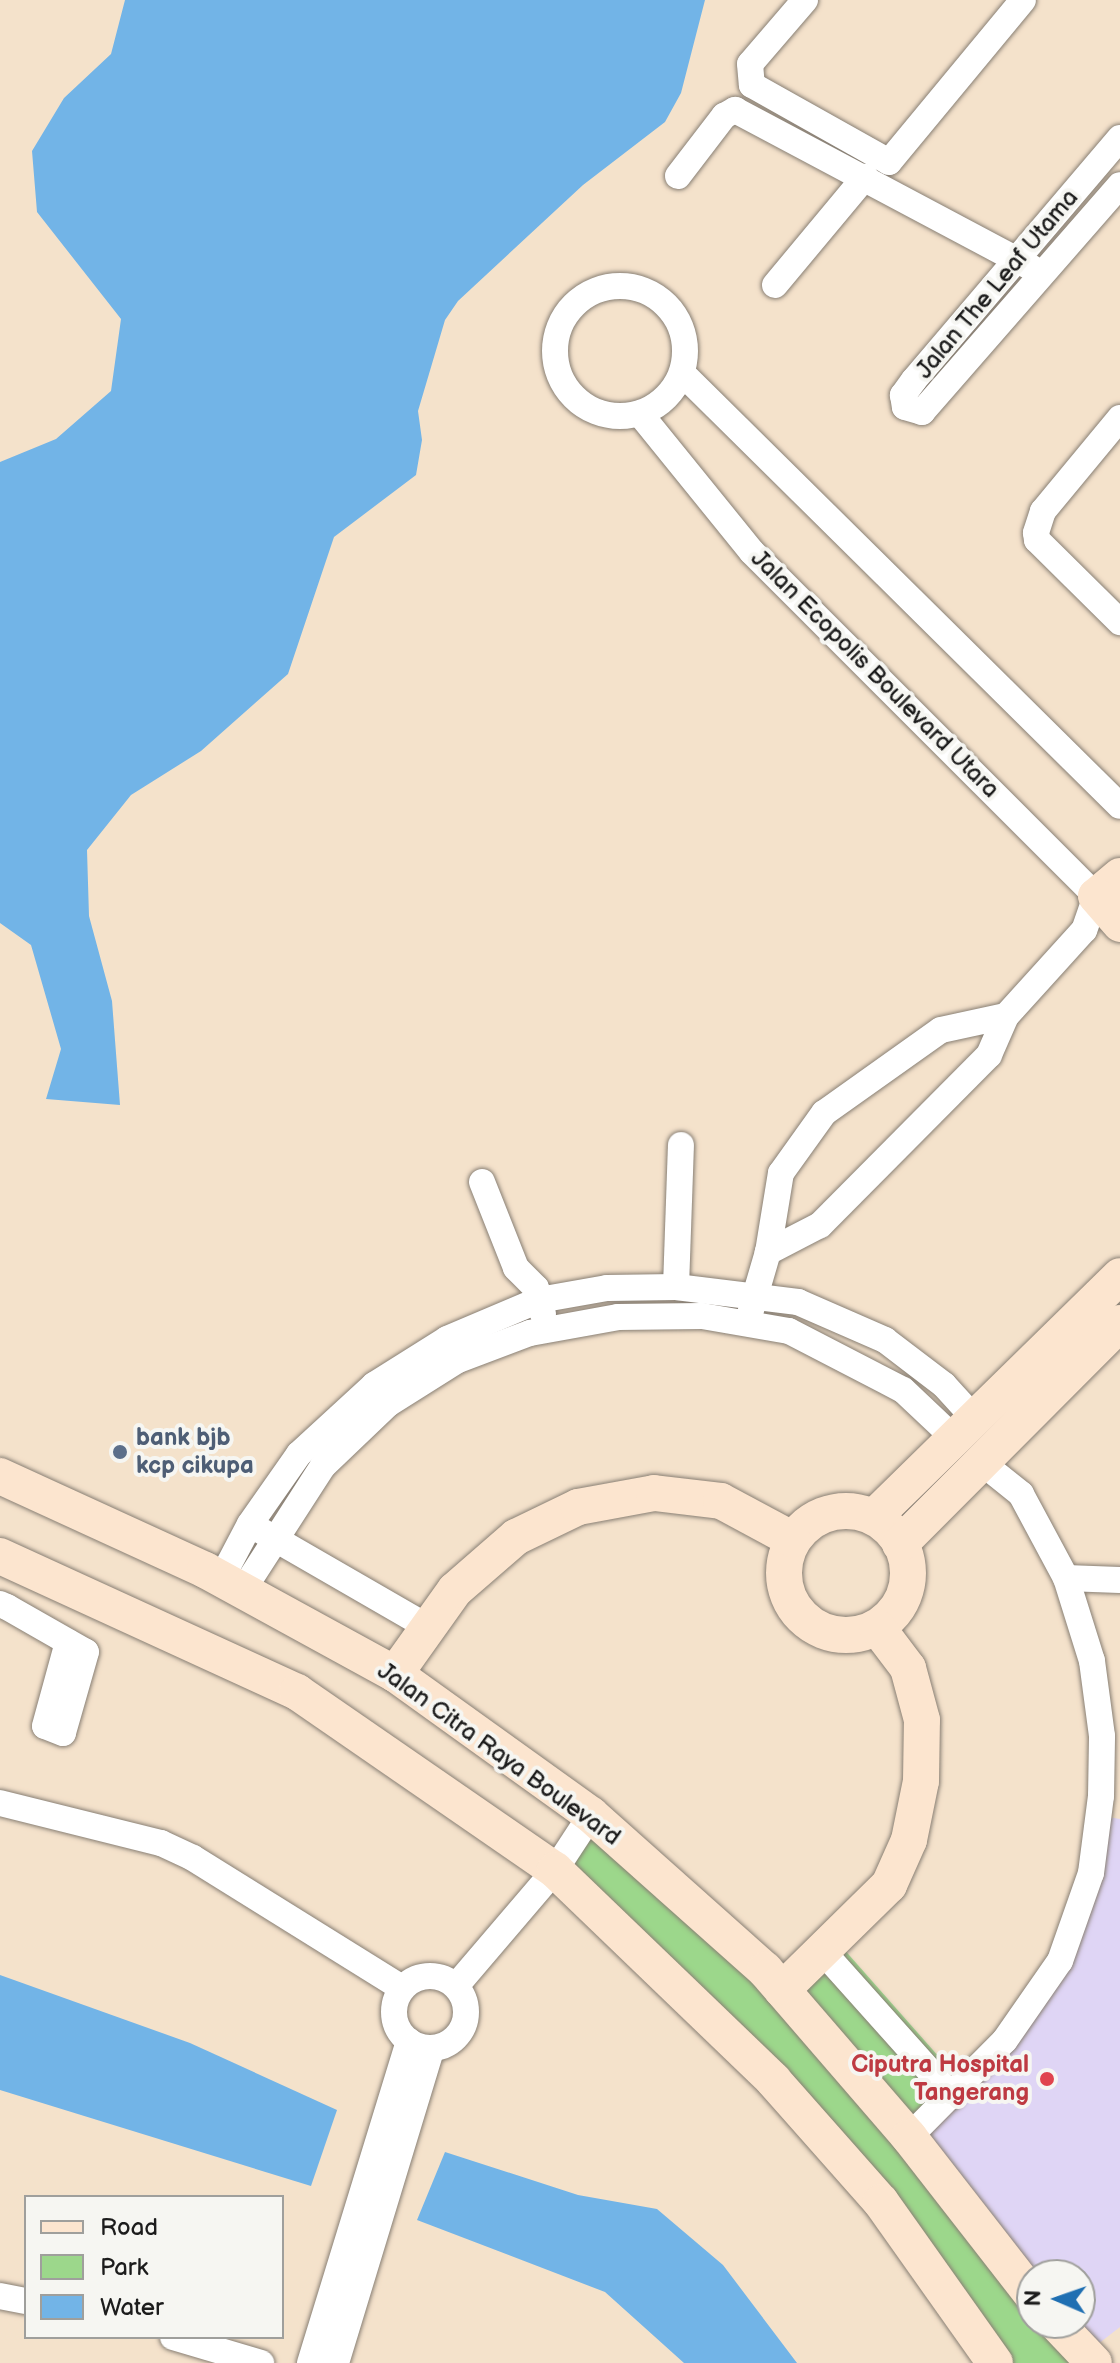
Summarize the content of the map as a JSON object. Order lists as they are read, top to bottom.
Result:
{
  "streets": {
    "main road": ["Jalan Citra Raya Boulevard"],
    "street": ["Jalan The Leaf Utama", "Jalan Ecopolis Boulevard Utara"]
  },
  "places": ["bank bjb kcp cikupa", "Ciputra Hospital Tangerang"],
  "legend": ["Road", "Park", "Water"],
  "north": "left"
}
